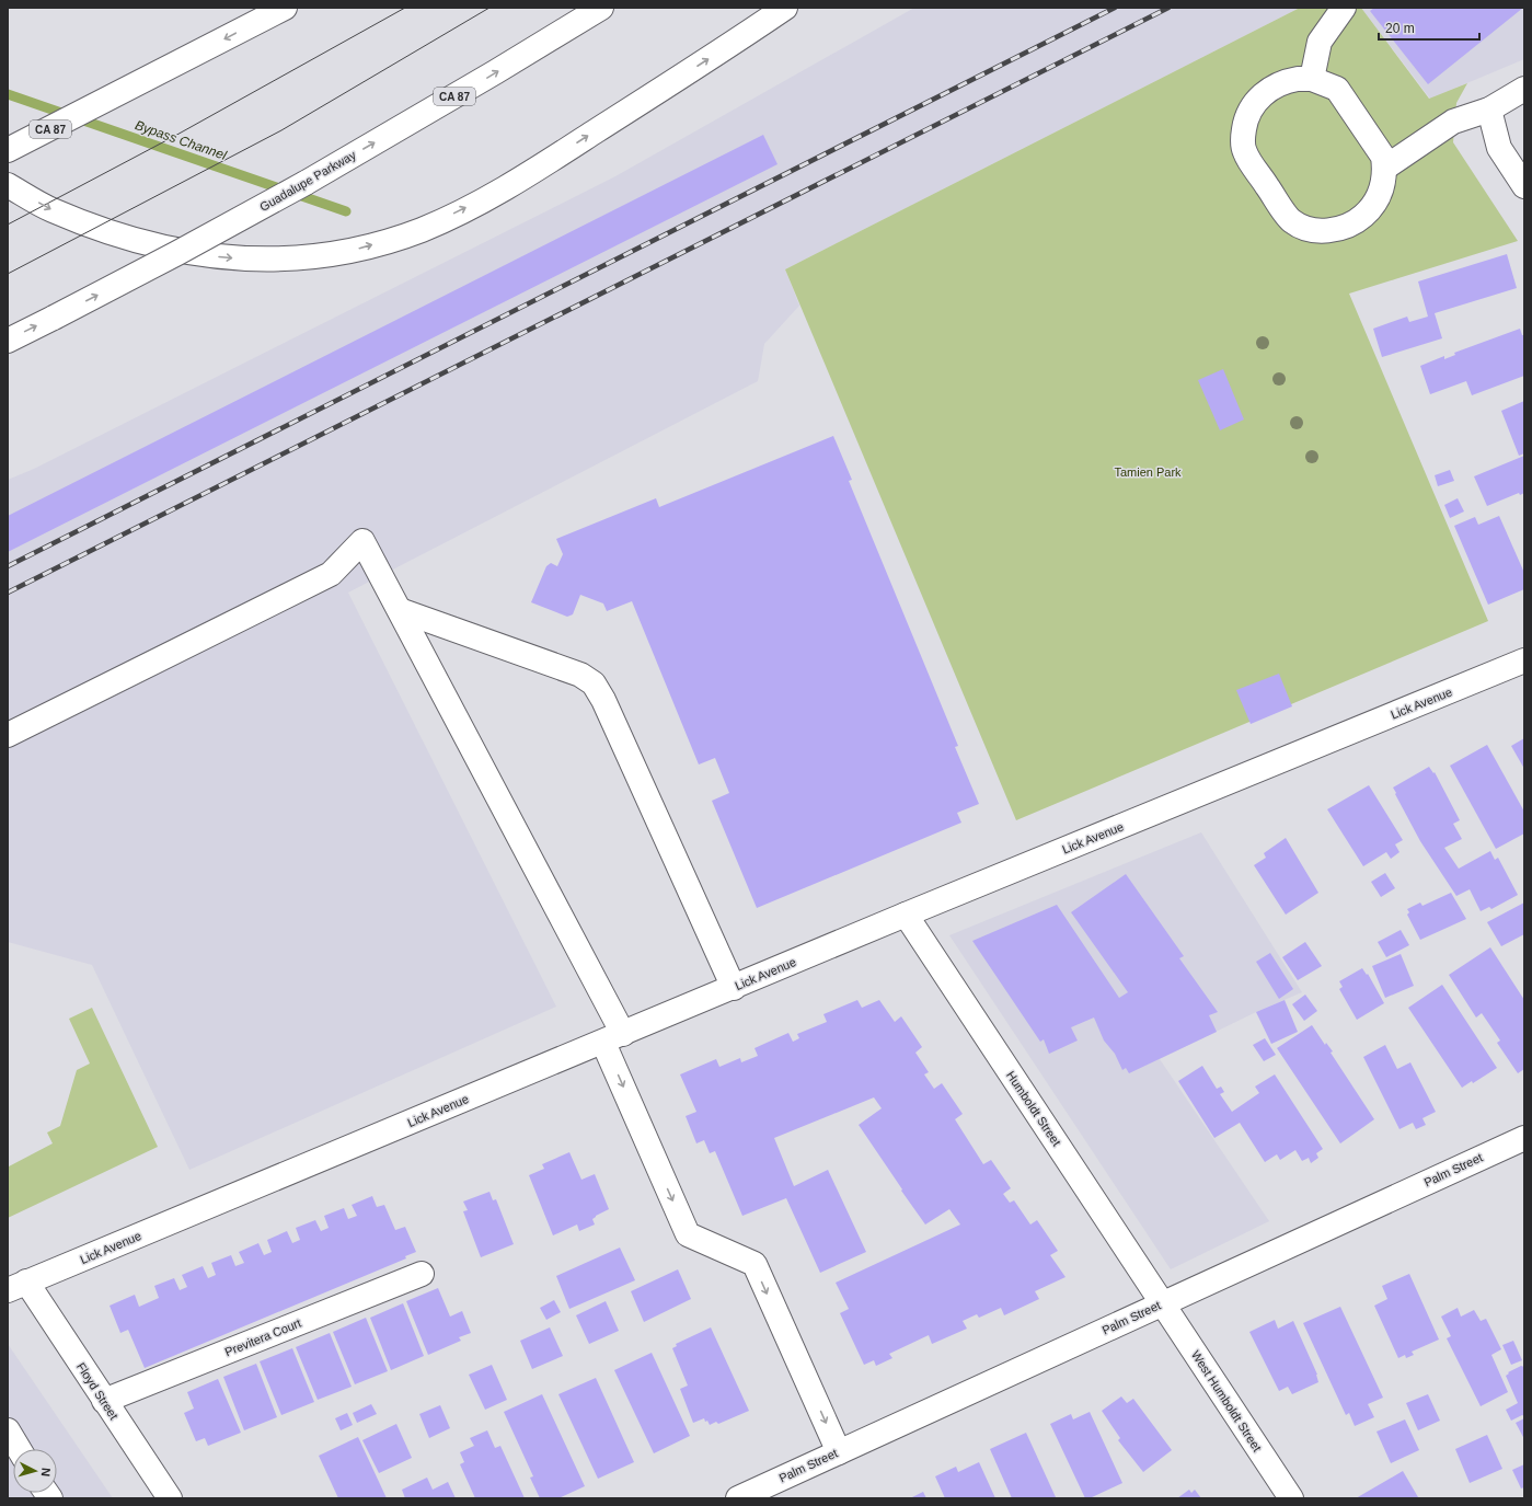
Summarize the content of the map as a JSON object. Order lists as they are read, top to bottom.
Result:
{
  "streets": {
    "main road": [
      "CA 87",
      "Guadalupe Parkway",
      "Lick Avenue",
      "Humboldt Street",
      "Palm Street",
      "Previtera Court",
      "Floyd Street",
      "West Humboldt Street"
    ]
  },
  "crossings": [
    ["Lick Avenue", "Humboldt Street"],
    ["Lick Avenue", "Floyd Street"],
    ["Humboldt Street", "Palm Street"],
    ["Humboldt Street", "West Humboldt Street"],
    ["Palm Street", "West Humboldt Street"],
    ["Previtera Court", "Floyd Street"]
  ],
  "water": ["Bypass Channel"],
  "parks": ["Tamien Park"],
  "scale_bar": "20 m",
  "north": "right"
}
